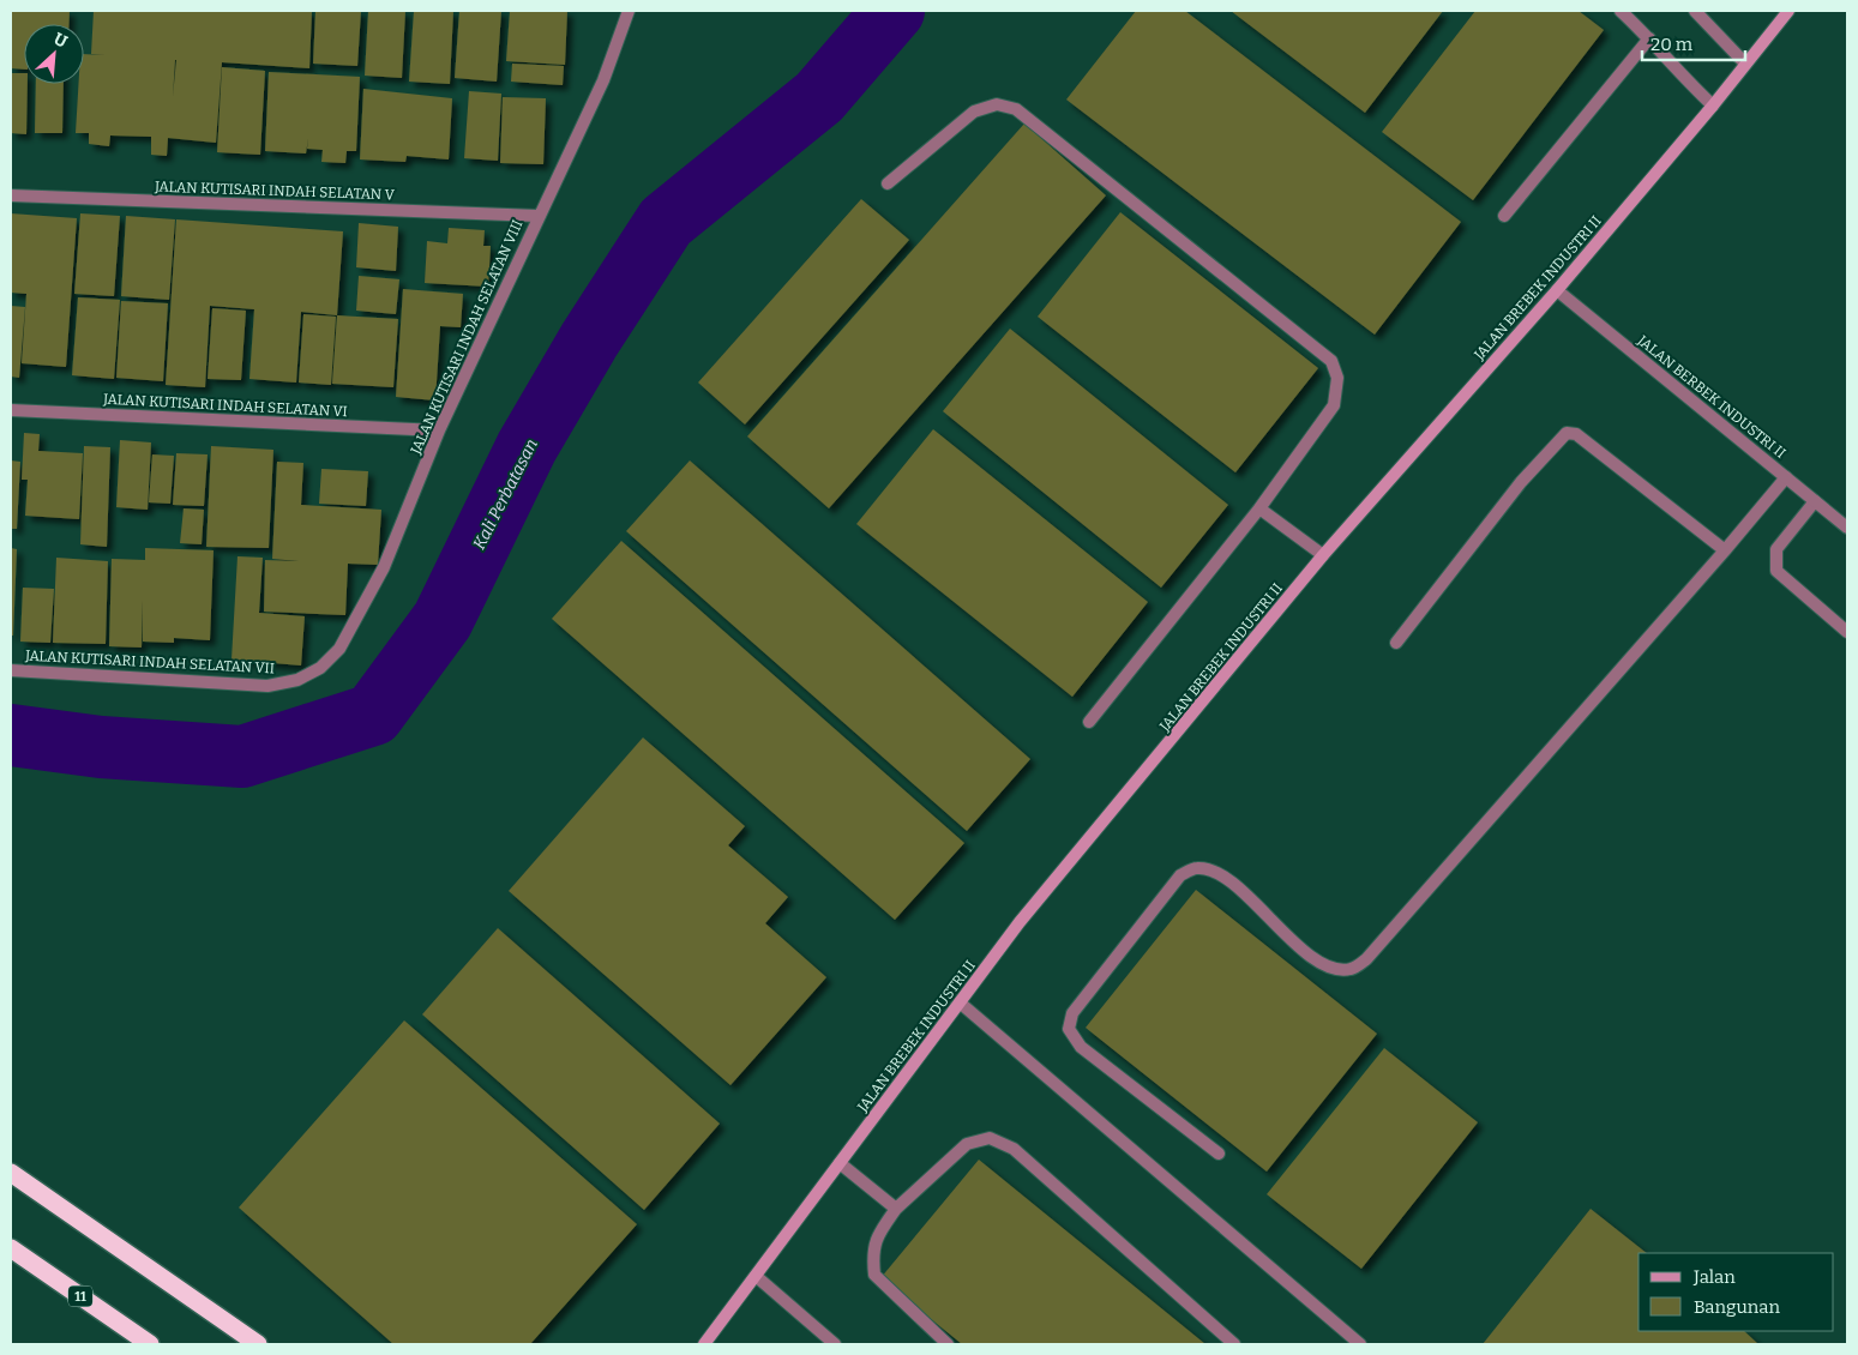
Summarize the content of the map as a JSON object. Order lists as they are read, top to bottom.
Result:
{
  "streets": {
    "highway": ["11"],
    "street": [
      "JALAN KUTISARI INDAH SELATAN V",
      "JALAN BREBEK INDUSTRI II",
      "JALAN KUTISARI INDAH SELATAN VIII",
      "JALAN BERBEK INDUSTRI II",
      "JALAN KUTISARI INDAH SELATAN VI",
      "JALAN KUTISARI INDAH SELATAN VII"
    ]
  },
  "crossings": [
    ["JALAN KUTISARI INDAH SELATAN V", "JALAN KUTISARI INDAH SELATAN VIII"],
    ["JALAN BREBEK INDUSTRI II", "JALAN BERBEK INDUSTRI II"],
    ["JALAN KUTISARI INDAH SELATAN VIII", "JALAN KUTISARI INDAH SELATAN VI"],
    ["JALAN KUTISARI INDAH SELATAN VIII", "JALAN KUTISARI INDAH SELATAN VII"]
  ],
  "water": ["Kali Perbatasan"],
  "legend": ["Jalan", "Bangunan"],
  "scale_bar": "20 m",
  "north": "top right"
}
